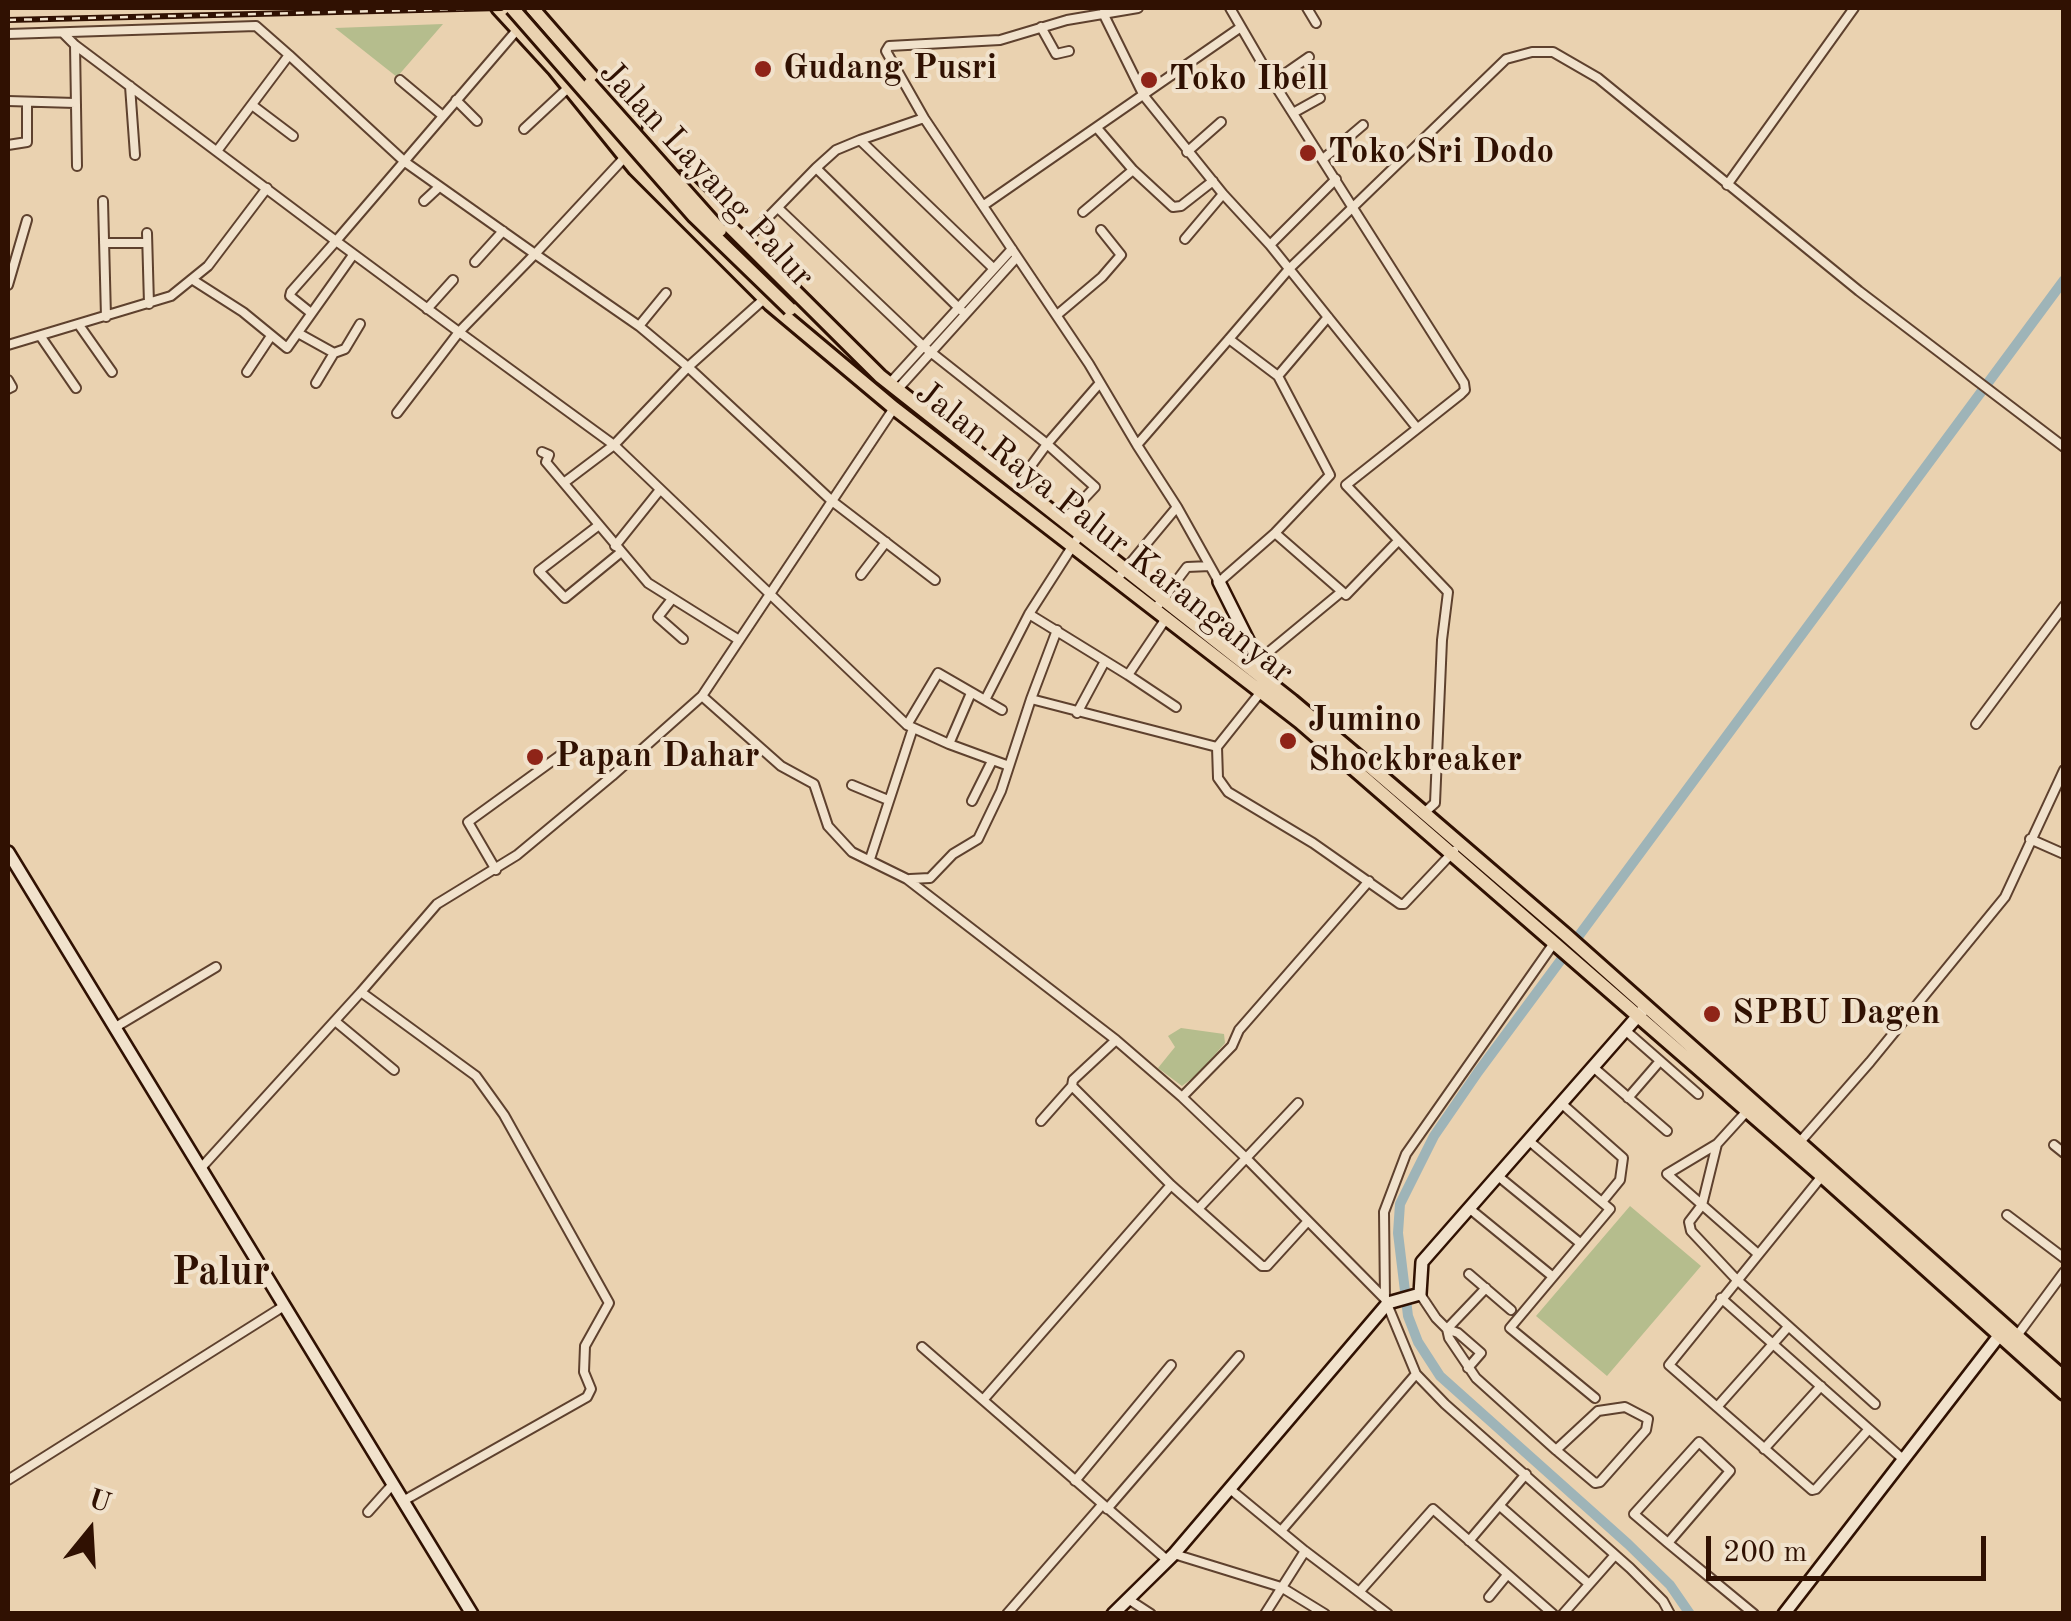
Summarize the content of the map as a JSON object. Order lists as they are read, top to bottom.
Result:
{
  "streets": {
    "main road": ["Jalan Layang Palur", "Jalan Raya Palur Karanganyar"]
  },
  "crossings": [
    ["Jalan Layang Palur", "Jalan Raya Palur Karanganyar"]
  ],
  "districts": ["Palur"],
  "places": [
    "Gudang Pusri",
    "Toko Ibell",
    "Toko Sri Dodo",
    "Jumino Shockbreaker",
    "Papan Dahar",
    "SPBU Dagen"
  ],
  "scale_bar": "200 m",
  "north": "top"
}
